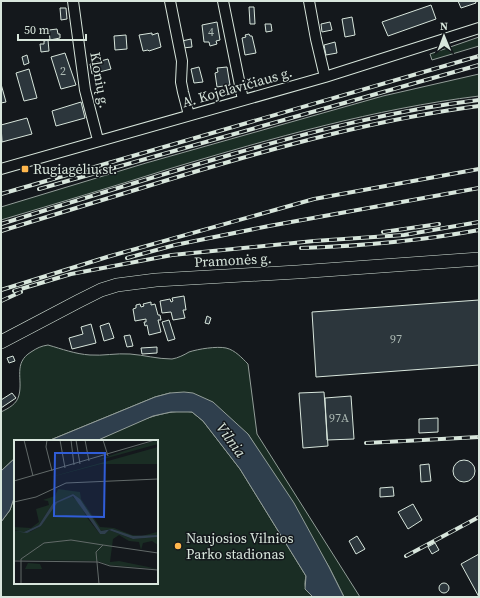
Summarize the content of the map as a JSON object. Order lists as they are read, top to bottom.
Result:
{
  "streets": {
    "main road": ["Pramonės g."],
    "street": ["Klonių g.", "A. Kojelavičiaus g."]
  },
  "crossings": [
    ["Klonių g.", "A. Kojelavičiaus g."]
  ],
  "water": ["Vilnia"],
  "places": {
    "transit": ["Rugiagėlių st."],
    "other": ["Naujosios Vilnios Parko stadionas"]
  },
  "house_numbers": [
    "4",
    "2",
    "97",
    "97A"
  ],
  "scale_bar": "50 m",
  "north": "top"
}
